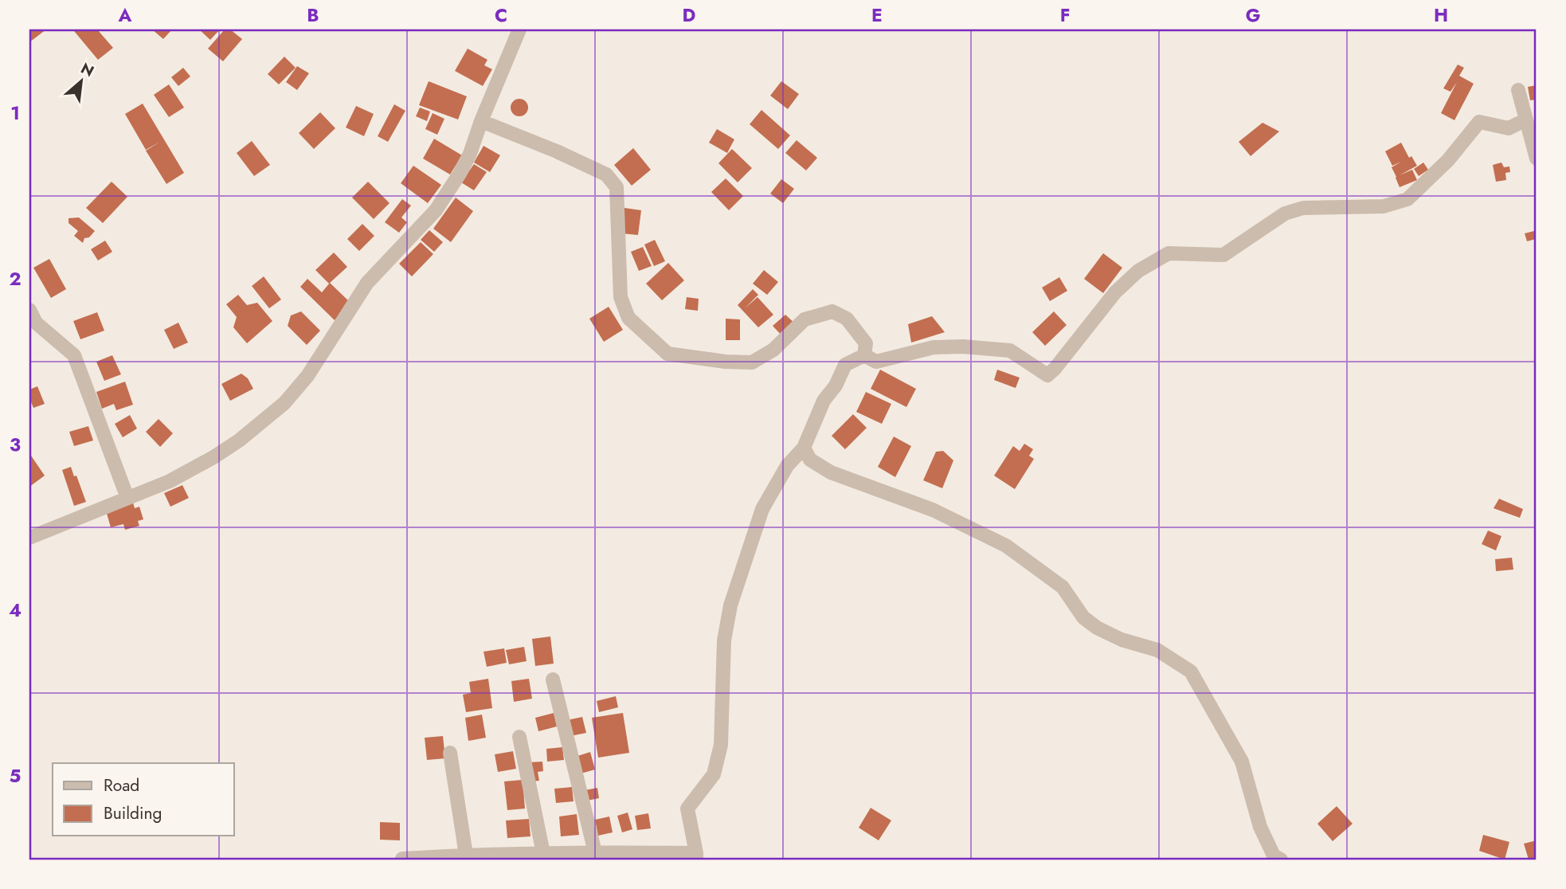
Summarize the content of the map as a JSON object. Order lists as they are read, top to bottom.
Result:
{
  "legend": ["Road", "Building"],
  "north": "top right",
  "grid": {
    "columns": [
      "A",
      "B",
      "C",
      "D",
      "E",
      "F",
      "G",
      "H"
    ],
    "rows": [
      "1",
      "2",
      "3",
      "4",
      "5"
    ]
  }
}
